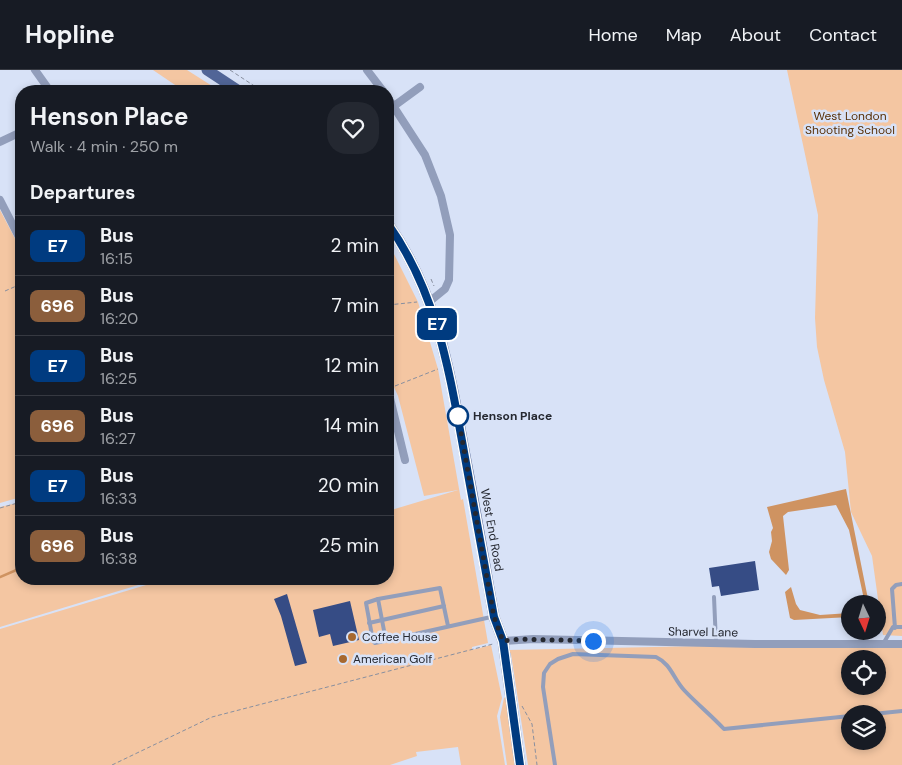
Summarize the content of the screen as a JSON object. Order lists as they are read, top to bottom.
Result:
{
  "streets": {
    "main road": ["West End Road"],
    "street": ["Sharvel Lane"]
  },
  "crossings": [
    ["West End Road", "Sharvel Lane"]
  ],
  "parks": ["West London Shooting School"],
  "places": ["Henson Place", "Coffee House", "American Golf"],
  "lines": ["bus line E7"],
  "north": "bottom",
  "page": {
    "header": "Hopline",
    "nav": [
      "Home",
      "Map",
      "About",
      "Contact"
    ],
    "on_map": "E7",
    "heading": [
      ["Henson Place", "Walk · 4 min · 250 m"],
      "Departures"
    ],
    "list": [
      {
        "mark": "E7",
        "name": "Bus",
        "note": "16:15",
        "value": "2 min"
      },
      {
        "mark": "696",
        "name": "Bus",
        "note": "16:20",
        "value": "7 min"
      },
      {
        "mark": "E7",
        "name": "Bus",
        "note": "16:25",
        "value": "12 min"
      },
      {
        "mark": "696",
        "name": "Bus",
        "note": "16:27",
        "value": "14 min"
      },
      {
        "mark": "E7",
        "name": "Bus",
        "note": "16:33",
        "value": "20 min"
      },
      {
        "mark": "696",
        "name": "Bus",
        "note": "16:38",
        "value": "25 min"
      }
    ]
  }
}
